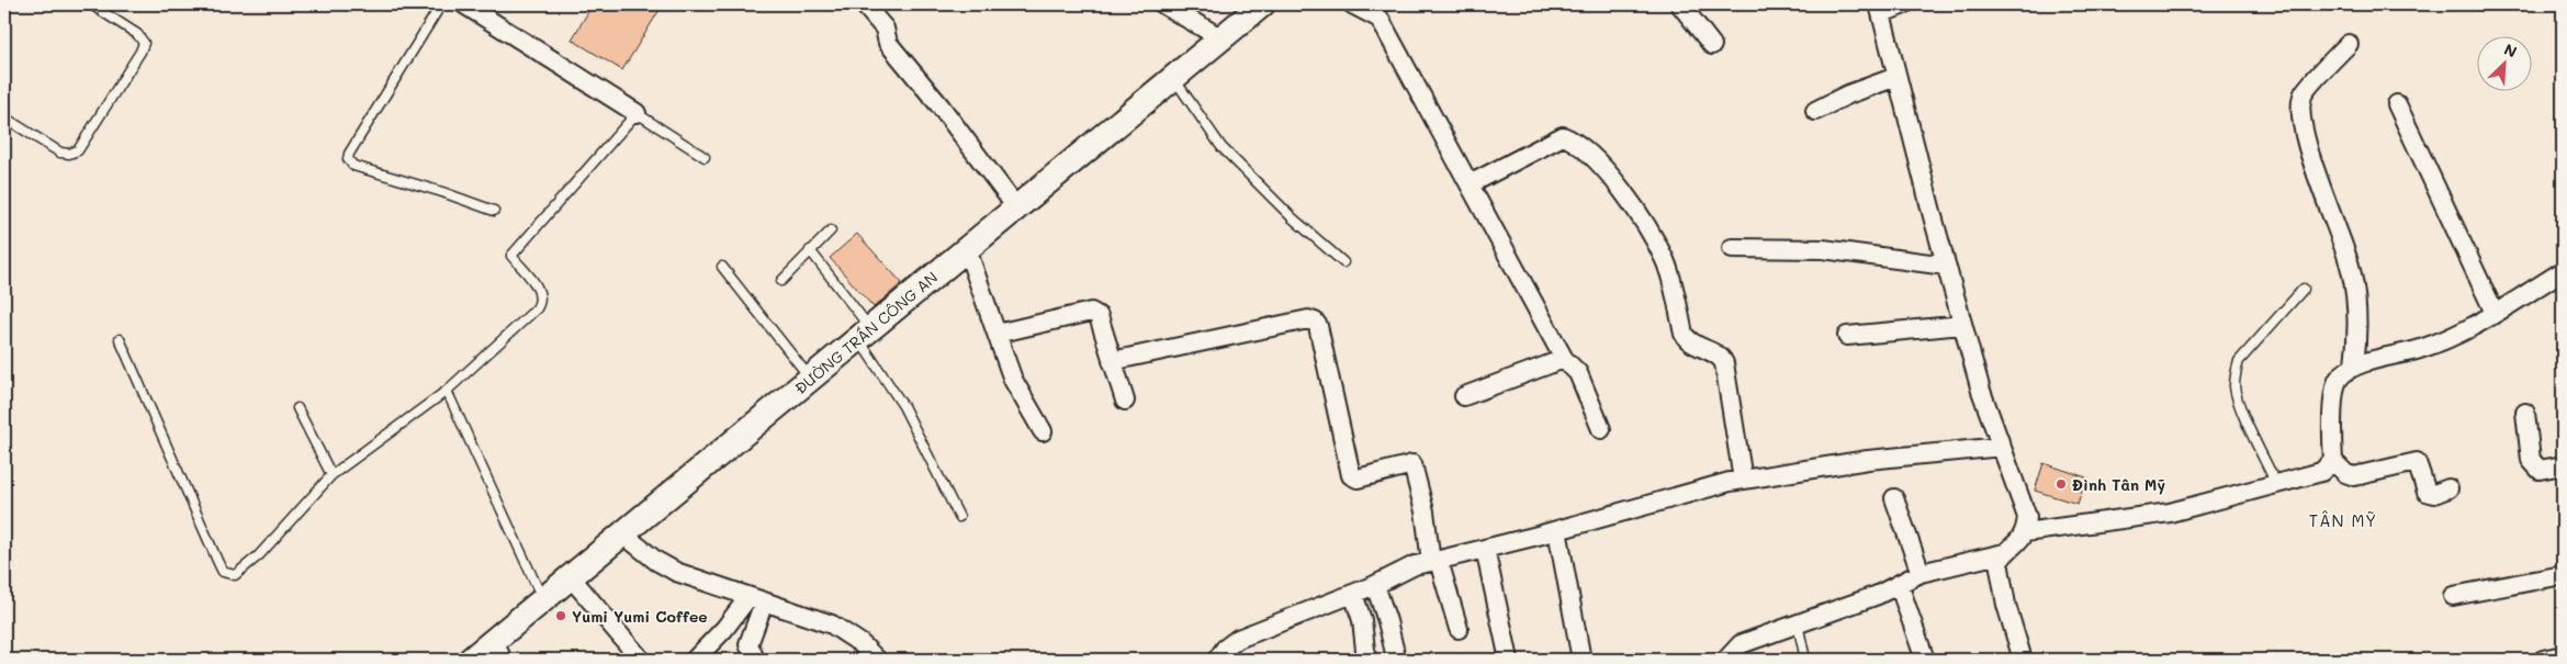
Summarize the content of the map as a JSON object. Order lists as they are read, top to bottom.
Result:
{
  "streets": {
    "main road": ["ĐƯỜNG TRẦN CÔNG AN"]
  },
  "districts": ["TÂN MỸ"],
  "places": ["Đình Tân Mỹ", "Yumi Yumi Coffee"],
  "north": "top right"
}
